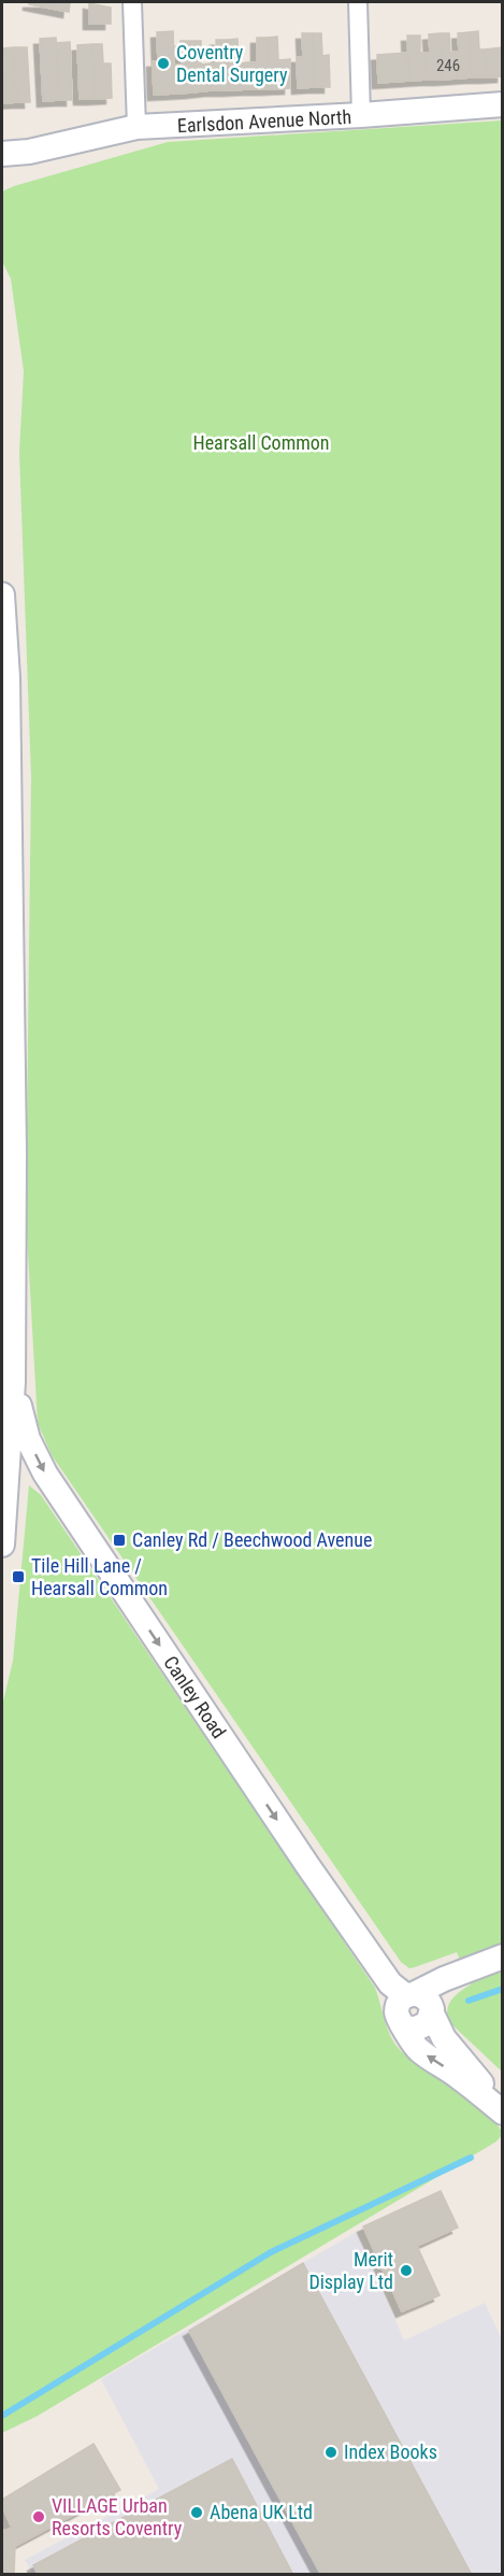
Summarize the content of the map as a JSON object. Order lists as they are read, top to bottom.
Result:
{
  "streets": {
    "main road": ["Earlsdon Avenue North", "Canley Road"]
  },
  "parks": ["Hearsall Common"],
  "places": {
    "other": [
      "Coventry Dental Surgery",
      "Merit Display Ltd",
      "Index Books",
      "Abena UK Ltd",
      "VILLAGE Urban Resorts Coventry"
    ],
    "transit": ["Canley Rd / Beechwood Avenue", "Tile Hill Lane / Hearsall Common"]
  },
  "house_numbers": ["246"]
}
